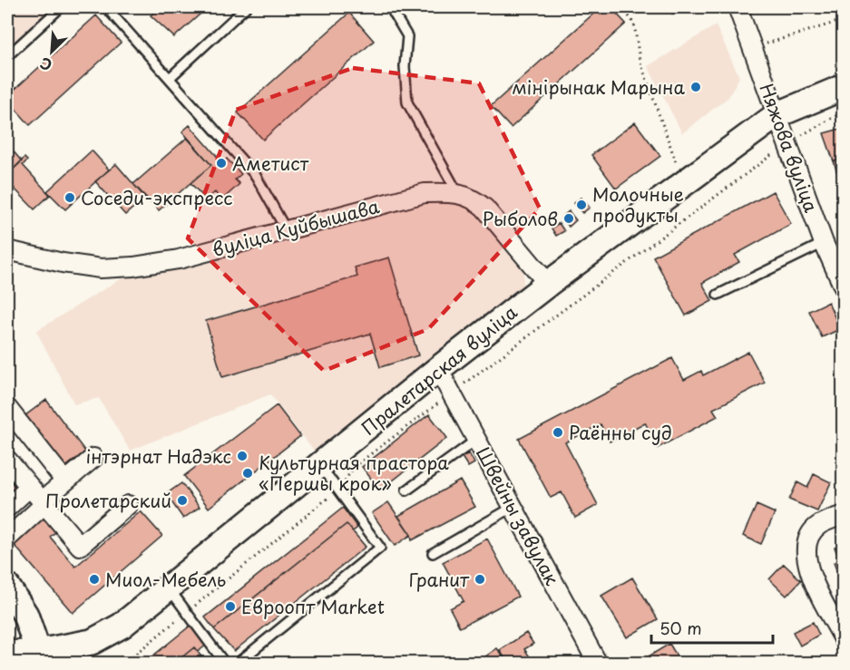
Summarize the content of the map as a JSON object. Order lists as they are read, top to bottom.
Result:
{
  "streets": {
    "main road": ["Пралетарская вуліца"],
    "street": ["Няжова вуліца", "вуліца Куйбышава", "Швейны завулак"]
  },
  "crossings": [
    ["Няжова вуліца", "Пралетарская вуліца"],
    ["Пралетарская вуліца", "Швейны завулак"]
  ],
  "places": [
    "мінірынак Марына",
    "Аметист",
    "Соседи-экспресс",
    "Молочные продукты",
    "Рыболов",
    "Раённы суд",
    "інтэрнат Надэкс",
    "Культурная прастора «Першы крок»",
    "Пролетарский",
    "Миол-Мебель",
    "Гранит",
    "Евроопт Market"
  ],
  "scale_bar": "50 m",
  "north": "bottom left"
}
